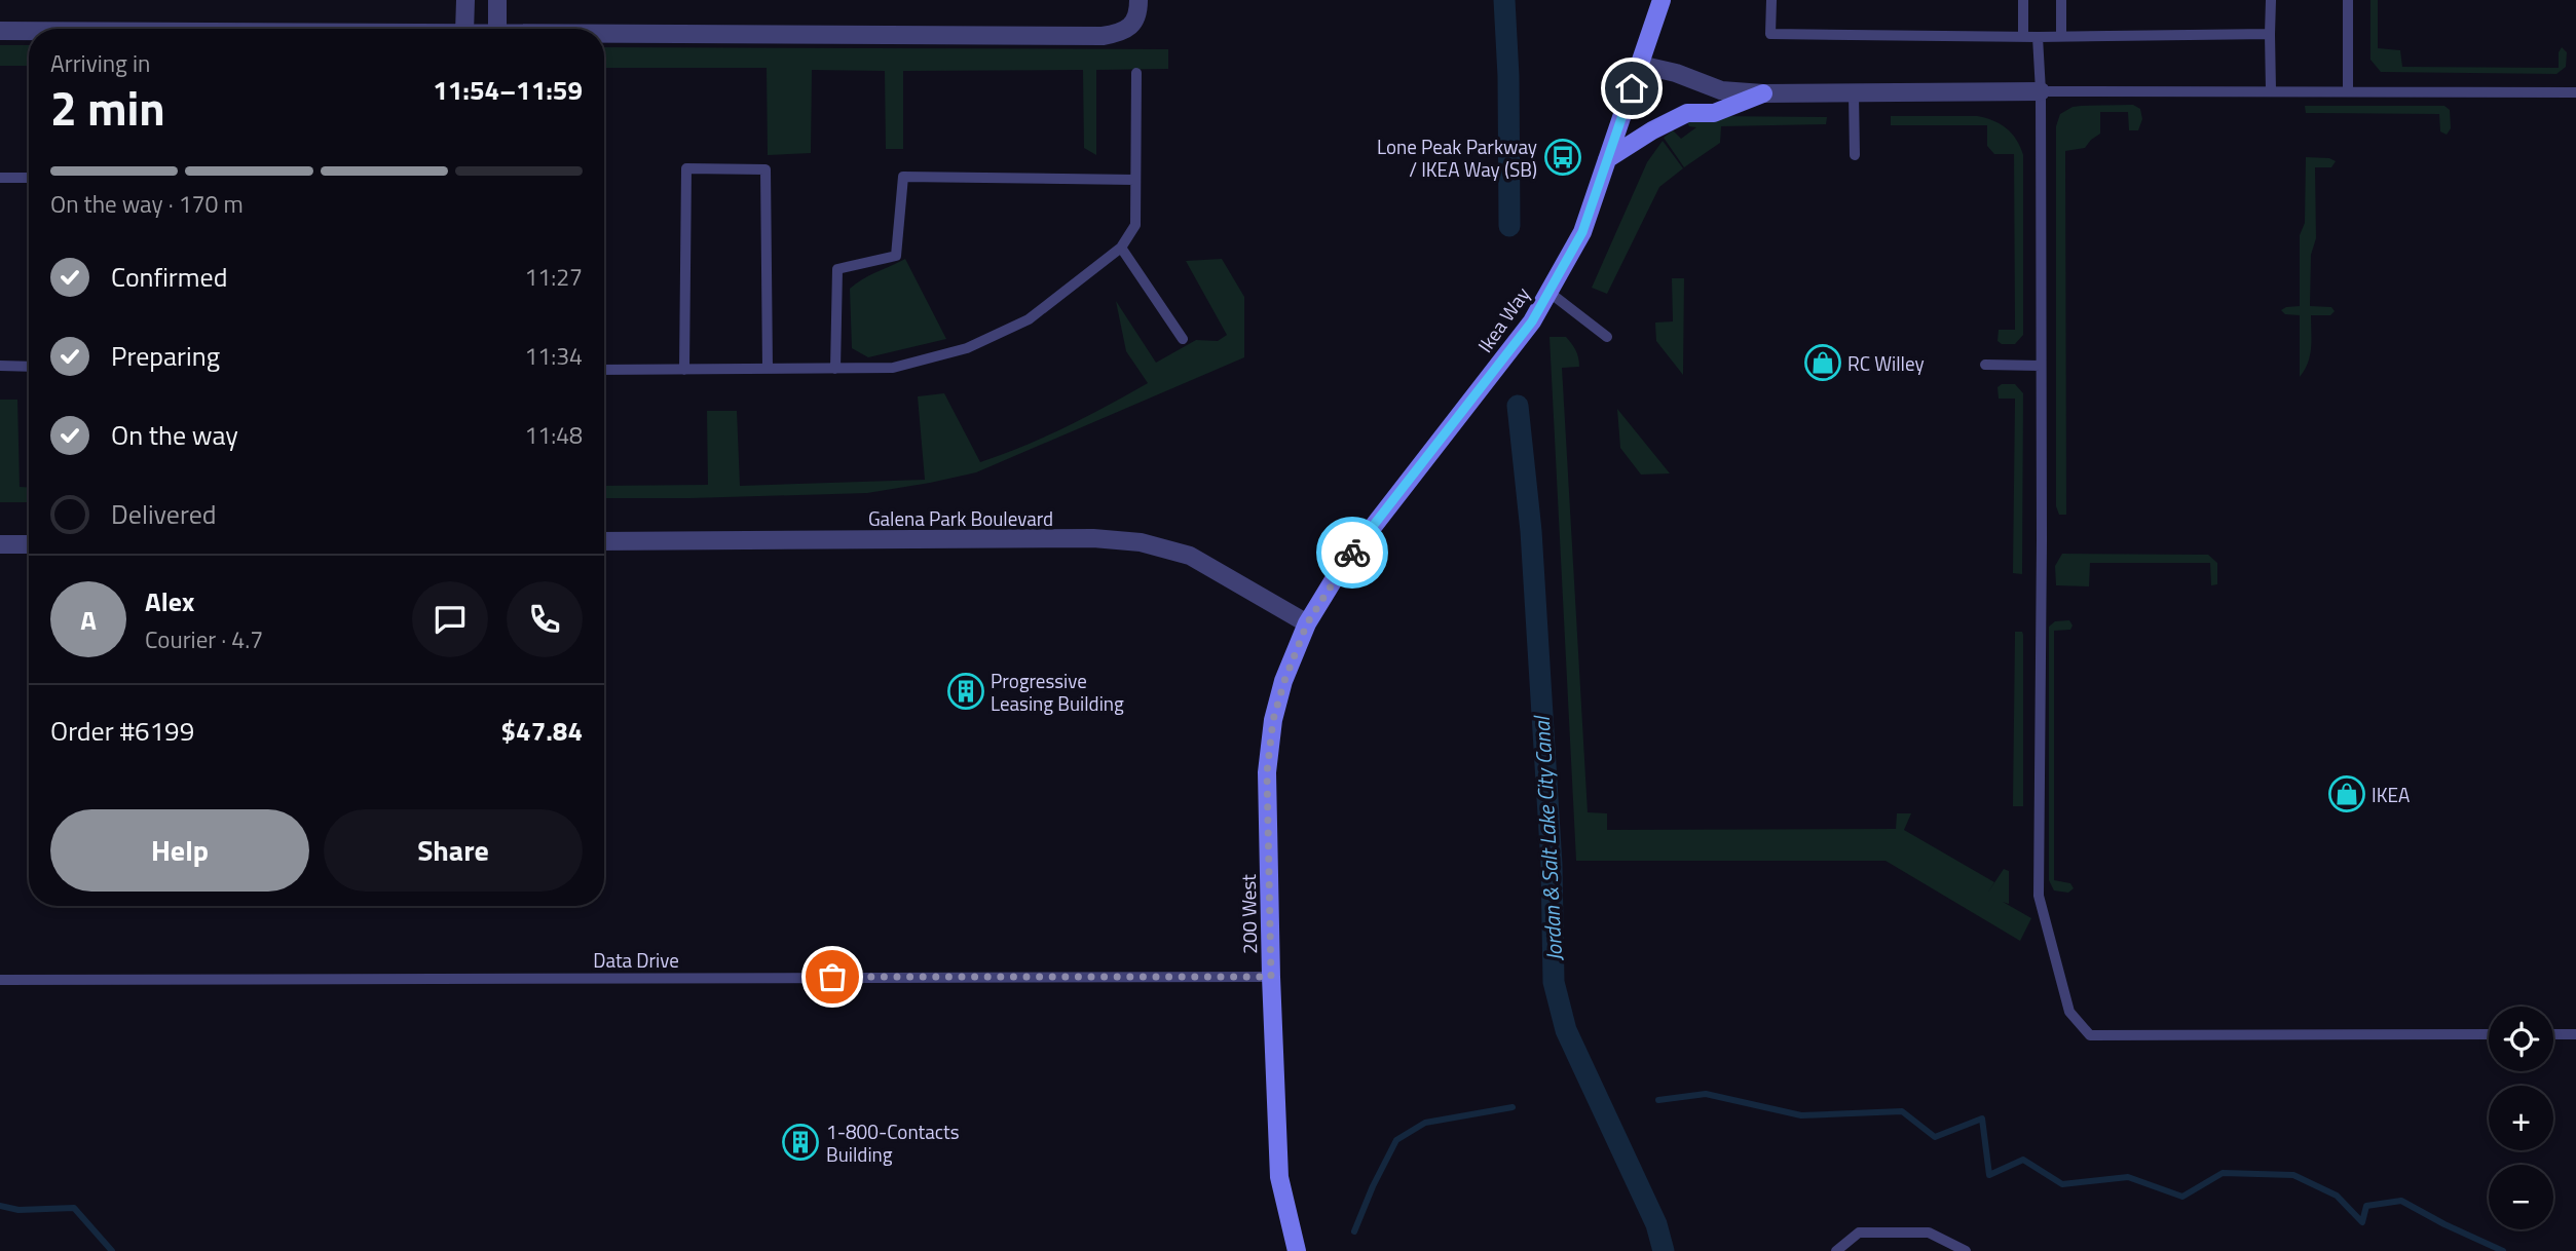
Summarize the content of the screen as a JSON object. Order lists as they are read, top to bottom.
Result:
{
  "streets": {
    "main road": ["Ikea Way", "200 West"],
    "street": ["Galena Park Boulevard"],
    "lane": ["Data Drive"]
  },
  "crossings": [
    ["Ikea Way", "Galena Park Boulevard"],
    ["Ikea Way", "200 West"],
    ["Galena Park Boulevard", "200 West"],
    ["200 West", "Data Drive"]
  ],
  "water": ["Jordan & Salt Lake City Canal"],
  "places": {
    "bus stop": ["Lone Peak Parkway / IKEA Way (SB)"],
    "shop": ["RC Willey", "IKEA"],
    "building": ["Progressive Leasing Building", "1-800-Contacts Building"]
  },
  "page": {
    "heading": ["2 min", "Arriving in", "11:54–11:59"],
    "panel": [
      "Alex",
      "Courier · 4.7",
      "Order #6199",
      "$47.84"
    ],
    "bar": "On the way · 170 m",
    "list": [
      ["Confirmed", "11:27"],
      ["Preparing", "11:34"],
      ["On the way", "11:48"],
      "Delivered"
    ],
    "round": "A",
    "buttons": ["Help", "Share"],
    "map_buttons": ["+", "−"]
  }
}
